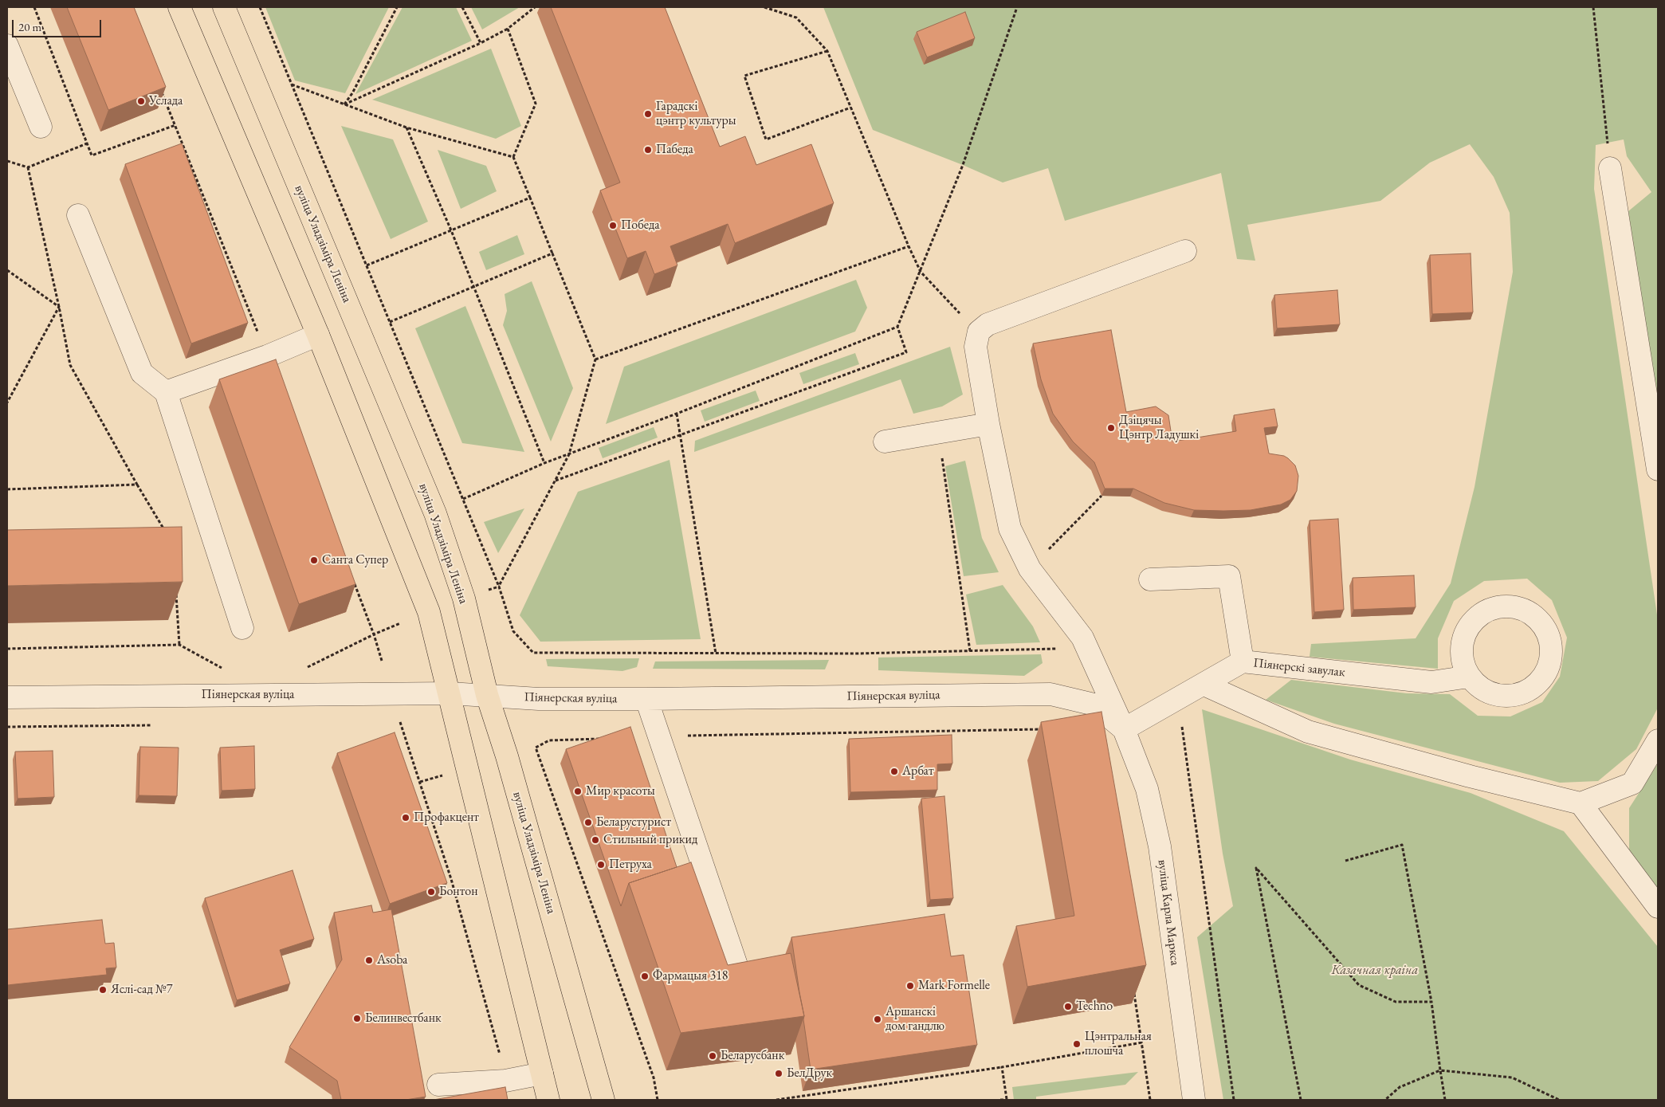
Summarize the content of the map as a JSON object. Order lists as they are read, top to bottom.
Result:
{
  "streets": {
    "main road": ["вуліца Уладзіміра Леніна"],
    "street": ["Піянерскі завулак", "Піянерская вуліца", "вуліца Карла Маркса"]
  },
  "crossings": [
    ["вуліца Уладзіміра Леніна", "Піянерская вуліца"],
    ["Піянерскі завулак", "Піянерская вуліца"],
    ["Піянерскі завулак", "вуліца Карла Маркса"],
    ["Піянерская вуліца", "вуліца Карла Маркса"]
  ],
  "parks": ["Казачная краіна"],
  "places": [
    "Услада",
    "Гарадскі цэнтр культуры",
    "Пабеда",
    "Победа",
    "Дзіцячы Цэнтр Ладушкі",
    "Санта Супер",
    "Арбат",
    "Мир красоты",
    "Профакцент",
    "Беларустурист",
    "Стильный прикид",
    "Петруха",
    "Бонтон",
    "Asoba",
    "Фармацыя 318",
    "Mark Formelle",
    "Яслі-сад №7",
    "Techno",
    "Белинвестбанк",
    "Аршанскі дом гандлю",
    "Цэнтральная плошча",
    "Беларусбанк",
    "БелДрук"
  ],
  "scale_bar": "20 m"
}
